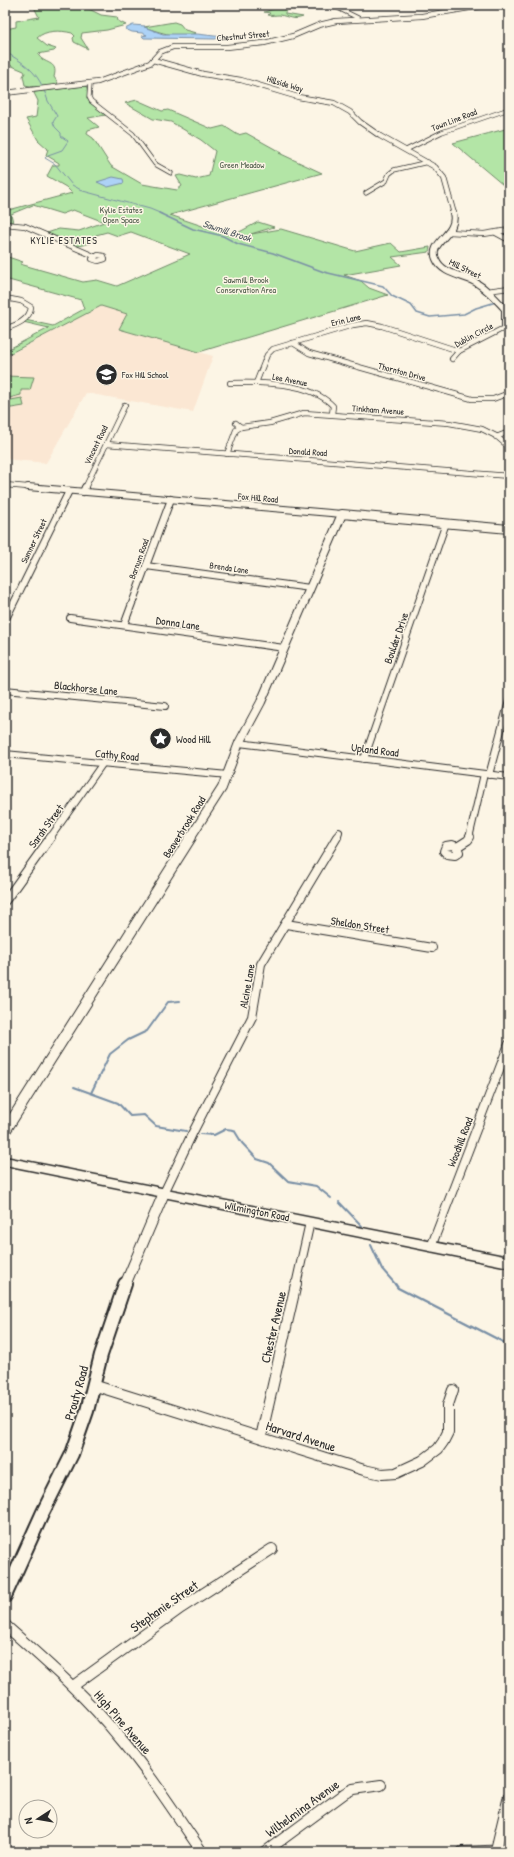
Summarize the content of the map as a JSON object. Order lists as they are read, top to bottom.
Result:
{
  "streets": {
    "main road": ["Wilmington Road"],
    "street": [
      "Chestnut Street",
      "Hillside Way",
      "Town Line Road",
      "Mill Street",
      "Erin Lane",
      "Dublin Circle",
      "Thornton Drive",
      "Lee Avenue",
      "Tinkham Avenue",
      "Vincent Road",
      "Donald Road",
      "Fox Hill Road",
      "Sumner Street",
      "Barnum Road",
      "Brenda Lane",
      "Donna Lane",
      "Boulder Drive",
      "Blackhorse Lane",
      "Upland Road",
      "Cathy Road",
      "Sarah Street",
      "Beaverbrook Road",
      "Sheldon Street",
      "Alcine Lane",
      "Woodhill Road",
      "Chester Avenue",
      "Prouty Road",
      "Harvard Avenue",
      "Stephanie Street",
      "High Pine Avenue",
      "Wilhelmina Avenue"
    ]
  },
  "crossings": [
    ["Chestnut Street", "Hillside Way"],
    ["Hillside Way", "Town Line Road"],
    ["Hillside Way", "Mill Street"],
    ["Town Line Road", "Mill Street"],
    ["Mill Street", "Dublin Circle"],
    ["Erin Lane", "Dublin Circle"],
    ["Erin Lane", "Thornton Drive"],
    ["Erin Lane", "Lee Avenue"],
    ["Lee Avenue", "Tinkham Avenue"],
    ["Vincent Road", "Donald Road"],
    ["Vincent Road", "Fox Hill Road"],
    ["Fox Hill Road", "Sumner Street"],
    ["Fox Hill Road", "Barnum Road"],
    ["Fox Hill Road", "Boulder Drive"],
    ["Fox Hill Road", "Beaverbrook Road"],
    ["Barnum Road", "Brenda Lane"],
    ["Barnum Road", "Donna Lane"],
    ["Brenda Lane", "Beaverbrook Road"],
    ["Donna Lane", "Beaverbrook Road"],
    ["Boulder Drive", "Upland Road"],
    ["Upland Road", "Beaverbrook Road"],
    ["Cathy Road", "Sarah Street"],
    ["Cathy Road", "Beaverbrook Road"],
    ["Sheldon Street", "Alcine Lane"],
    ["Alcine Lane", "Wilmington Road"],
    ["Alcine Lane", "Prouty Road"],
    ["Woodhill Road", "Wilmington Road"],
    ["Wilmington Road", "Chester Avenue"],
    ["Wilmington Road", "Prouty Road"],
    ["Chester Avenue", "Harvard Avenue"],
    ["Prouty Road", "Harvard Avenue"],
    ["Stephanie Street", "High Pine Avenue"]
  ],
  "districts": ["KYLIE ESTATES"],
  "water": ["Sawmill Brook"],
  "parks": ["Green Meadow", "Kylie Estates Open Space", "Sawmill Brook Conservation Area"],
  "places": {
    "school or university": ["Fox Hill School"],
    "place": ["Wood Hill"]
  },
  "north": "left"
}
